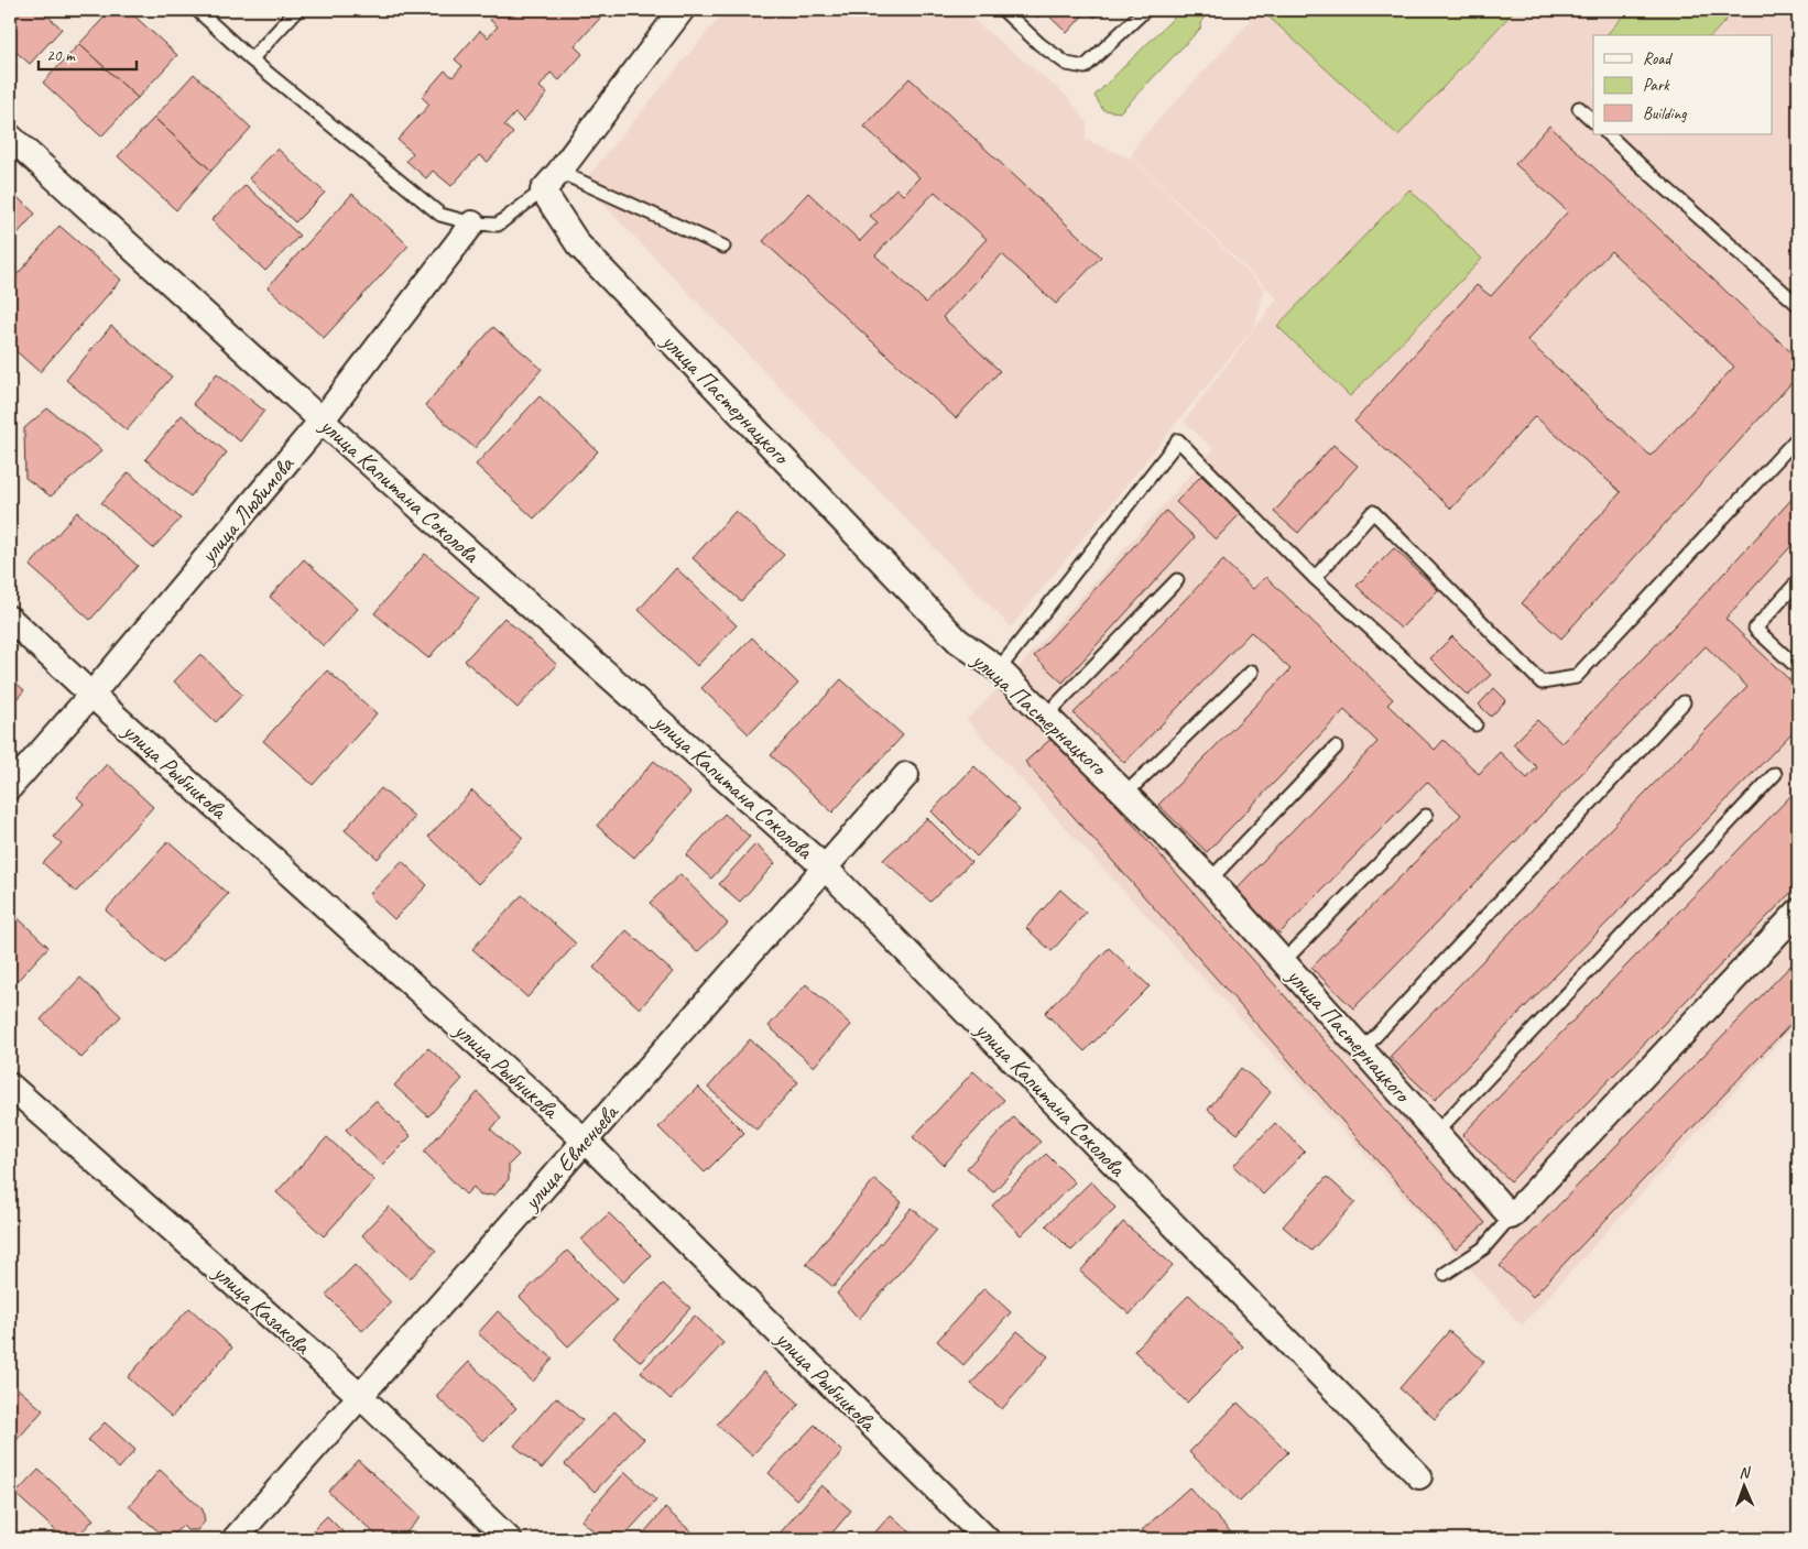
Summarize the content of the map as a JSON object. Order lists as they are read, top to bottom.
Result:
{
  "streets": {
    "street": [
      "улица Пастернацкого",
      "улица Капитана Соколова",
      "улица Любимова",
      "улица Рыбникова",
      "улица Евменьева",
      "улица Казакова"
    ]
  },
  "crossings": [
    ["улица Капитана Соколова", "улица Любимова"],
    ["улица Капитана Соколова", "улица Евменьева"],
    ["улица Любимова", "улица Рыбникова"],
    ["улица Рыбникова", "улица Евменьева"],
    ["улица Евменьева", "улица Казакова"]
  ],
  "legend": ["Road", "Park", "Building"],
  "scale_bar": "20 m",
  "north": "top"
}
